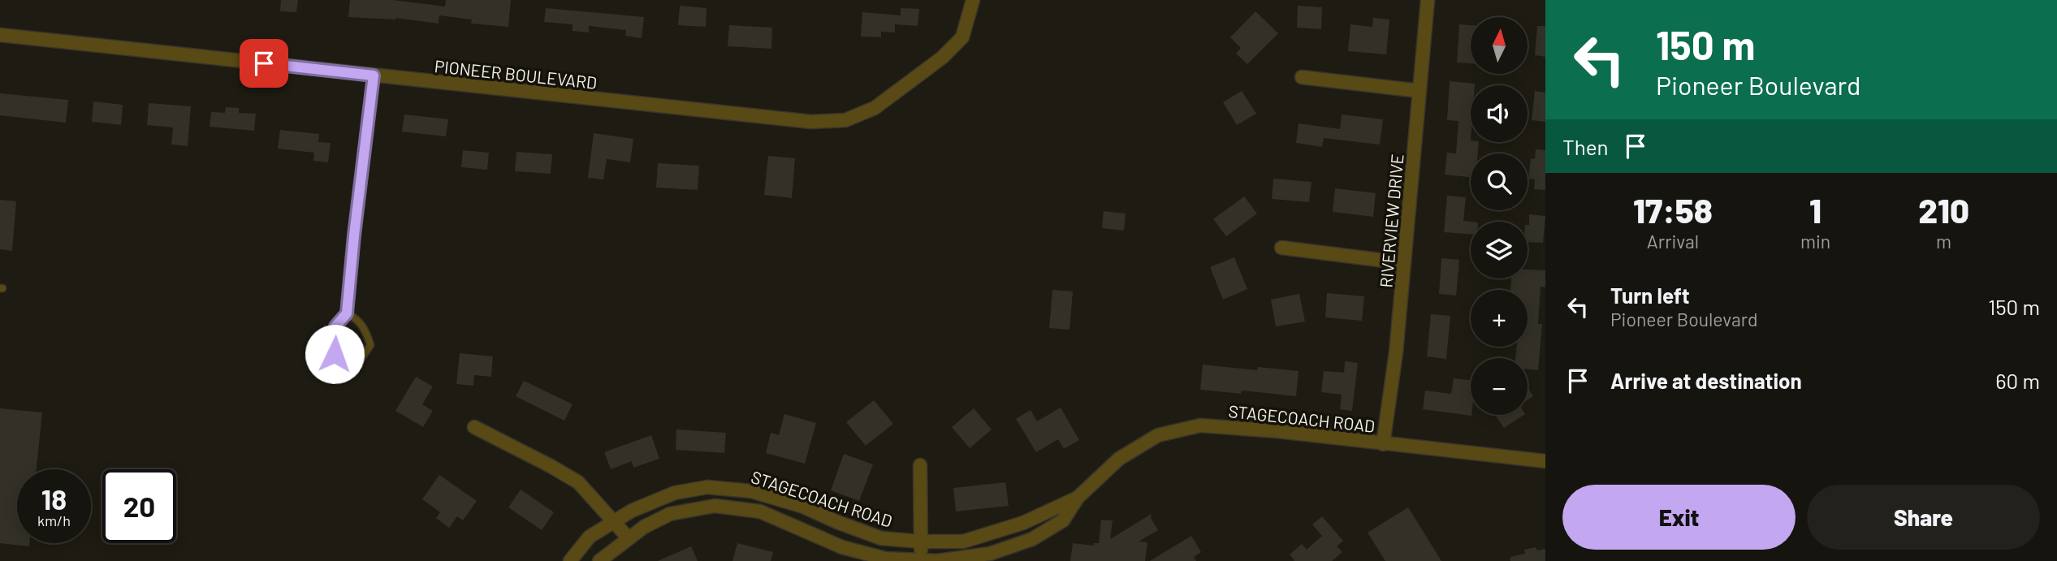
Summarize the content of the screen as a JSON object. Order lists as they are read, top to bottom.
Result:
{
  "streets": {
    "street": ["PIONEER BOULEVARD", "RIVERVIEW DRIVE", "STAGECOACH ROAD"]
  },
  "crossings": [
    ["RIVERVIEW DRIVE", "STAGECOACH ROAD"]
  ],
  "north": "top",
  "page": {
    "turn": ["150 m", "Pioneer Boulevard"],
    "map_buttons": ["+", "−"],
    "then": "Then",
    "eta": [
      "17:58",
      "Arrival",
      "1",
      "min",
      "210",
      "m"
    ],
    "list": [
      {
        "name": "Turn left",
        "note": "Pioneer Boulevard",
        "value": "150 m"
      },
      {
        "name": "Arrive at destination",
        "value": "60 m"
      }
    ],
    "speed": "18 km/h",
    "limit": "20",
    "buttons": ["Exit", "Share"]
  }
}
